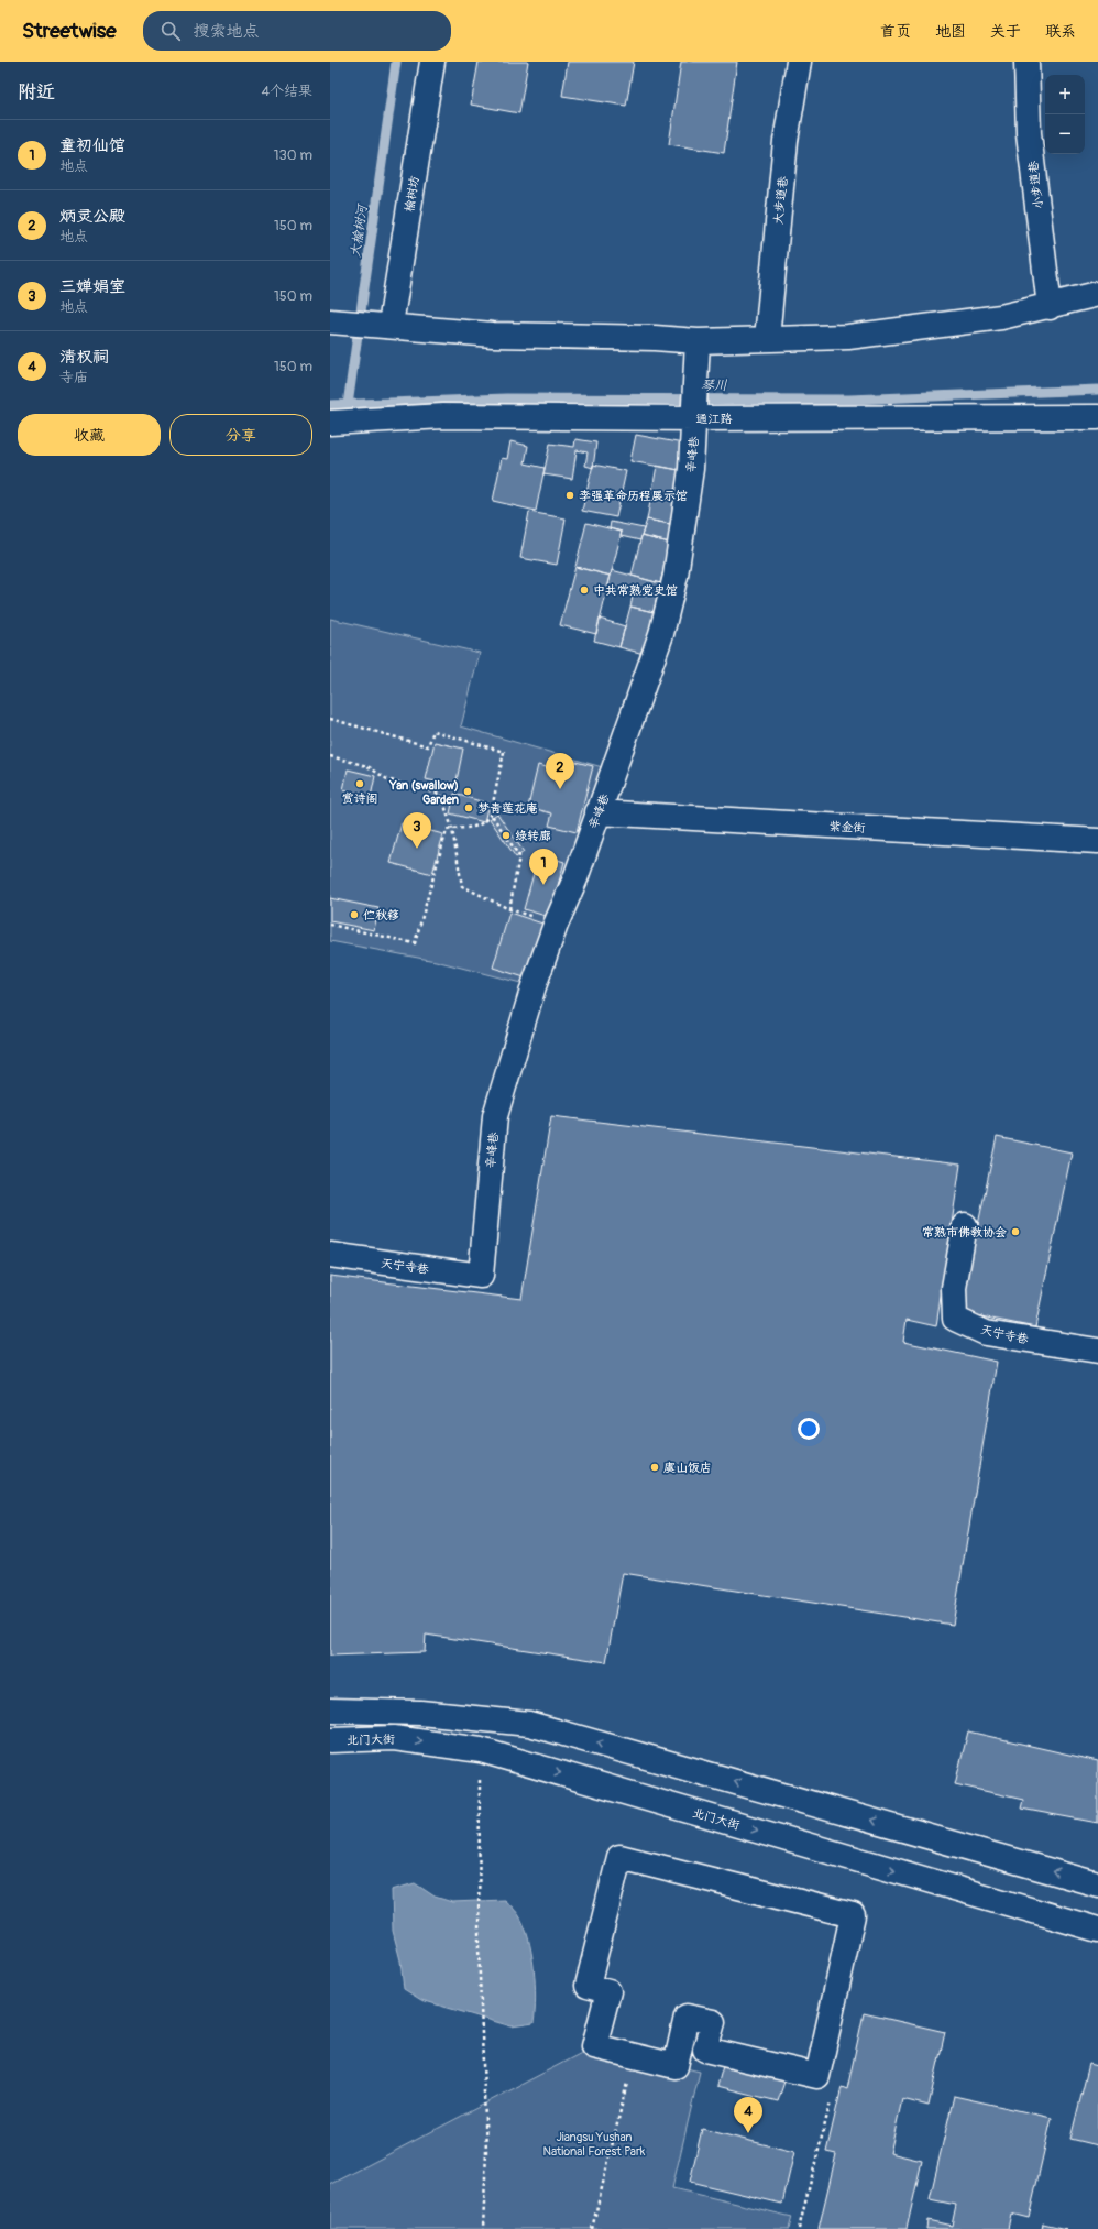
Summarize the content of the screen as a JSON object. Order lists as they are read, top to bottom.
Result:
{
  "streets": {
    "main road": [
      "小步道巷",
      "榆树坊",
      "大步道巷",
      "通江路",
      "辛峰巷",
      "紫金街",
      "天宁寺巷",
      "北门大街"
    ]
  },
  "crossings": [
    ["通江路", "辛峰巷"],
    ["辛峰巷", "紫金街"],
    ["辛峰巷", "天宁寺巷"]
  ],
  "water": ["大榆树河", "琴川"],
  "parks": ["Jiangsu Yushan National Forest Park"],
  "places": [
    "李强革命历程展示馆",
    "中共常熟党史馆",
    "赏诗阁",
    "Yan (swallow) Garden",
    "梦青莲花庵",
    "绿转廊",
    "伫秋簃",
    "常熟市佛教协会",
    "虞山饭店"
  ],
  "page": {
    "header": "Streetwise",
    "search": "搜索地点",
    "nav": [
      "首页",
      "地图",
      "关于",
      "联系"
    ],
    "heading": ["附近", "4个结果"],
    "map_buttons": ["+", "−"],
    "list": [
      {
        "mark": "1",
        "name": "童初仙馆",
        "note": "地点",
        "value": "130 m"
      },
      {
        "mark": "2",
        "name": "炳灵公殿",
        "note": "地点",
        "value": "150 m"
      },
      {
        "mark": "3",
        "name": "三婵娟室",
        "note": "地点",
        "value": "150 m"
      },
      {
        "mark": "4",
        "name": "清权祠",
        "note": "寺庙",
        "value": "150 m"
      }
    ],
    "buttons": ["收藏", "分享"],
    "pins": [
      "2",
      "3",
      "1",
      "4"
    ]
  }
}
